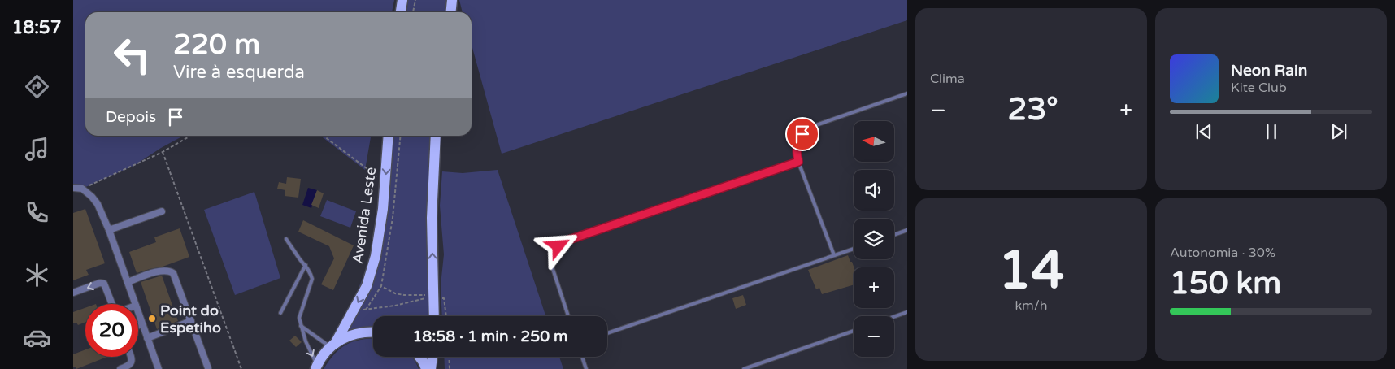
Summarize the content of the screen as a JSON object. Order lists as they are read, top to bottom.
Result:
{
  "streets": {
    "main road": ["Avenida Leste"]
  },
  "places": ["Point do Espetiho"],
  "north": "left",
  "page": {
    "tabs": "18:57",
    "tile": [
      "Clima",
      ["14", "km/h"],
      ["Autonomia · 30%", "150 km"]
    ],
    "turn": ["220 m", "Vire à esquerda"],
    "song": ["Neon Rain", "Kite Club"],
    "heat": ["−", "23°", "+"],
    "then": "Depois",
    "map_buttons": ["+", "−"],
    "limit": "20",
    "trip": "18:58 · 1 min · 250 m"
  }
}
